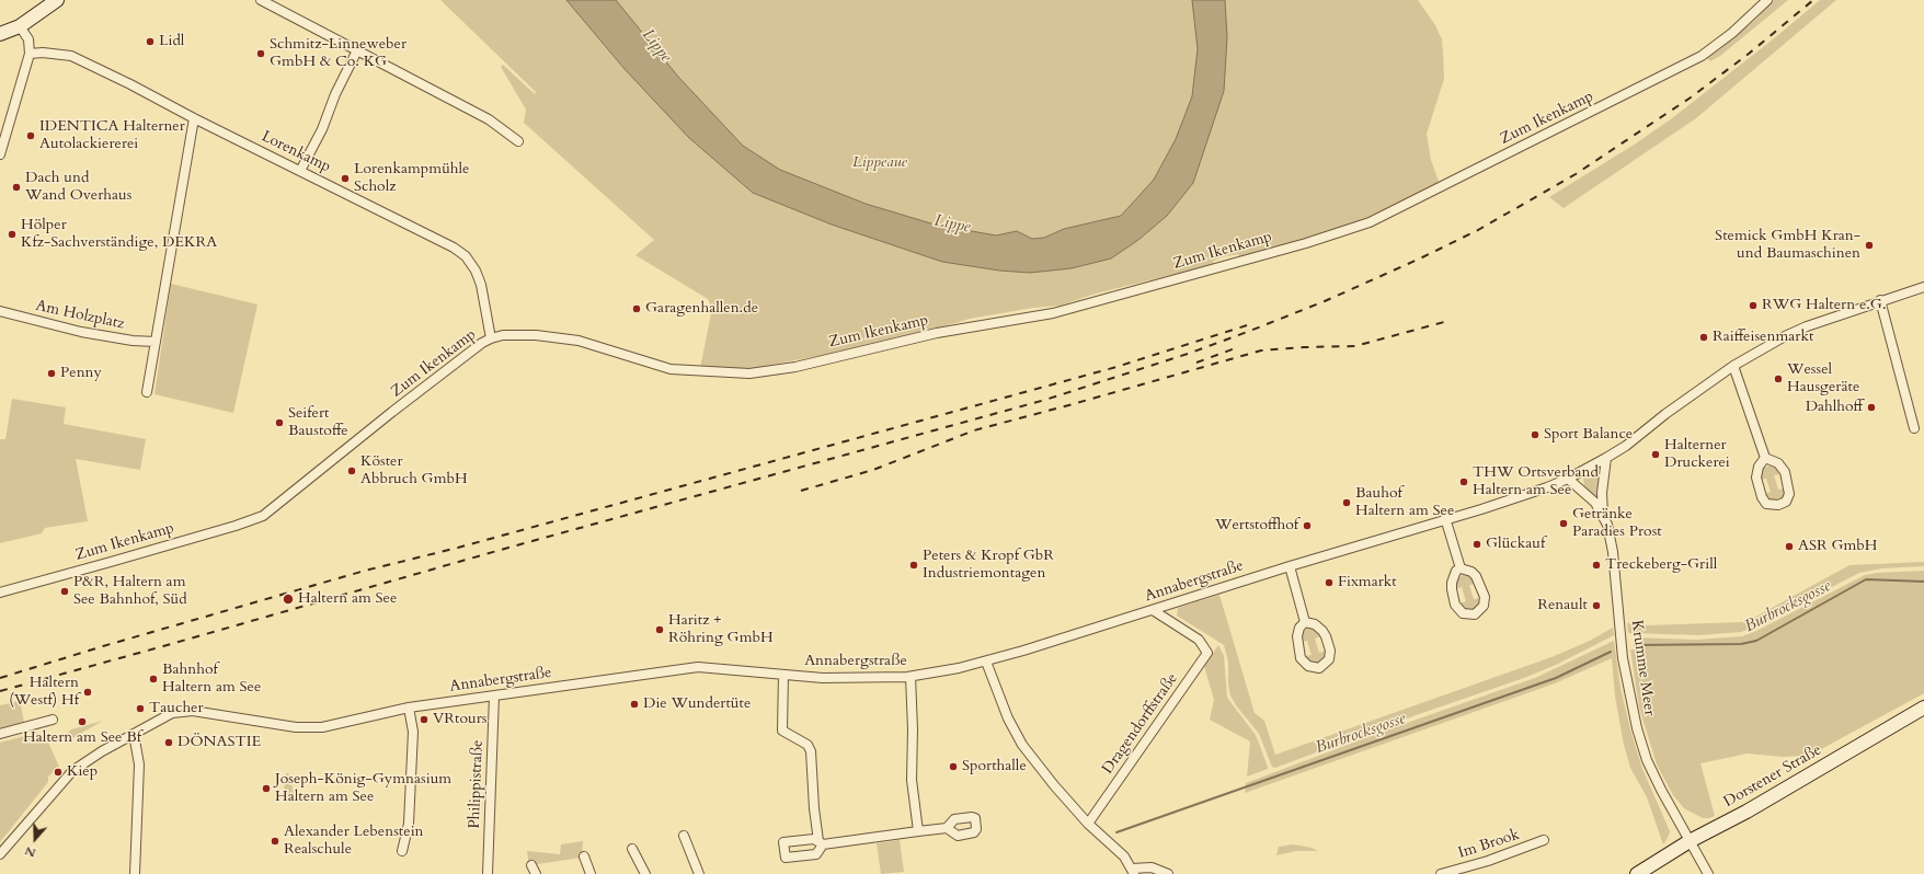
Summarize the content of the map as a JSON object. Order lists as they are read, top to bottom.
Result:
{
  "streets": {
    "main road": ["Dorstener Straße"],
    "street": [
      "Zum Ikenkamp",
      "Lorenkamp",
      "Am Holzplatz",
      "Annabergstraße",
      "Krumme Meer",
      "Dragendorffstraße",
      "Philippistraße",
      "Im Brook"
    ]
  },
  "crossings": [
    ["Zum Ikenkamp", "Lorenkamp"],
    ["Annabergstraße", "Krumme Meer"],
    ["Annabergstraße", "Dragendorffstraße"],
    ["Annabergstraße", "Philippistraße"],
    ["Krumme Meer", "Dorstener Straße"]
  ],
  "water": ["Lippe", "Burbrocksgosse"],
  "parks": ["Lippeaue"],
  "places": [
    "Lidl",
    "Schmitz-Linneweber GmbH & Co. KG",
    "IDENTICA Halterner Autolackiererei",
    "Lorenkampmühle Scholz",
    "Dach und Wand Overhaus",
    "Hölper Kfz-Sachverständige, DEKRA",
    "Stemick GmbH Kran- und Baumaschinen",
    "RWG Haltern e.G.",
    "Garagenhallen.de",
    "Raiffeisenmarkt",
    "Penny",
    "Wessel Hausgeräte",
    "Dahlhoff",
    "Seifert Baustoffe",
    "Sport Balance",
    "Halterner Druckerei",
    "Köster Abbruch GmbH",
    "THW Ortsverband Haltern am See",
    "Bauhof Haltern am See",
    "Getränke Paradies Prost",
    "Wertstoffhof",
    "Glückauf",
    "ASR GmbH",
    "Peters & Kropf GbR Industriemontagen",
    "Treckeberg-Grill",
    "Fixmarkt",
    "P&R, Haltern am See Bahnhof, Süd",
    "Haltern am See",
    "Renault",
    "Haritz + Röhring GmbH",
    "Bahnhof Haltern am See",
    "Haltern (Westf) Hf",
    "Die Wundertüte",
    "Taucher",
    "VRtours",
    "Haltern am See Bf",
    "DÖNASTIE",
    "Sporthalle",
    "Kiep",
    "Joseph-König-Gymnasium Haltern am See",
    "Alexander Lebenstein Realschule"
  ],
  "north": "bottom"
}
